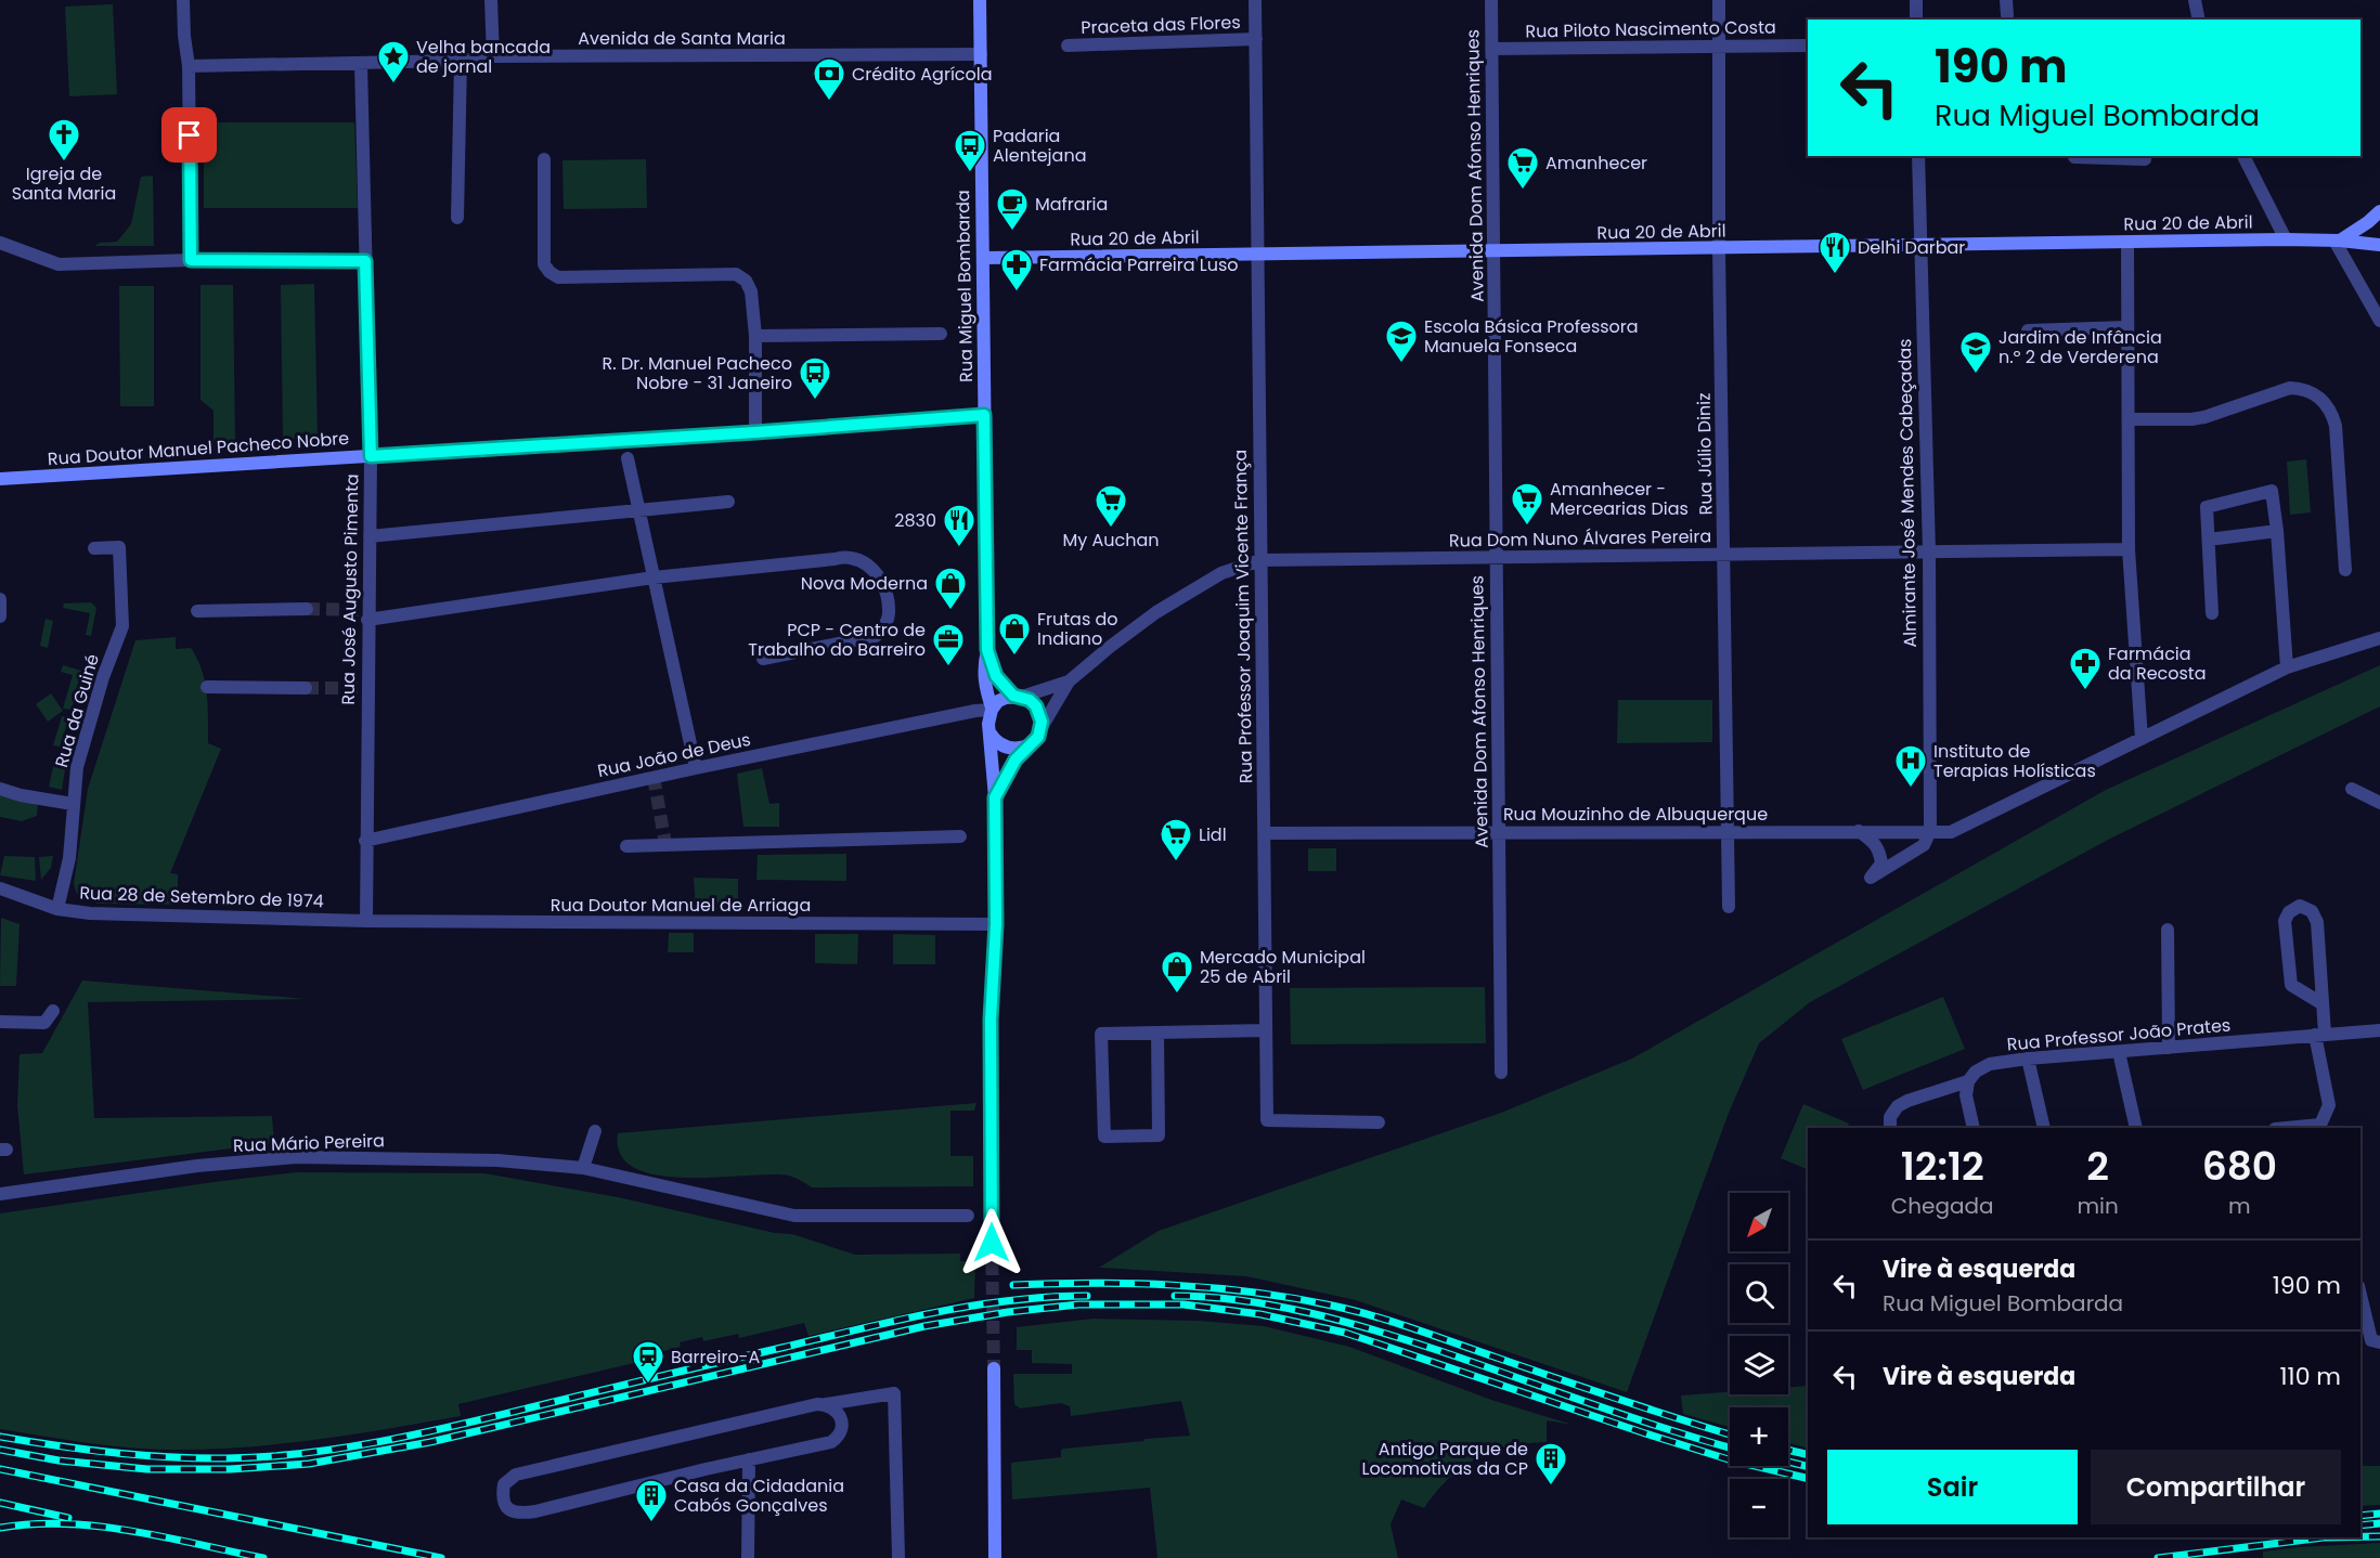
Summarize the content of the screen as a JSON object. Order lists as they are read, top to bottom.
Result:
{
  "streets": {
    "street": [
      "Praceta das Flores",
      "Rua Piloto Nascimento Costa",
      "Avenida de Santa Maria",
      "Avenida Dom Afonso Henriques",
      "Rua 20 de Abril",
      "Rua Miguel Bombarda",
      "Rua Doutor Manuel Pacheco Nobre",
      "Rua Júlio Diniz",
      "Almirante José Mendes Cabeçadas",
      "Rua Dom Nuno Álvares Pereira",
      "Rua José Augusto Pimenta",
      "Rua Professor Joaquim Vicente França",
      "Rua da Guiné",
      "Rua João de Deus",
      "Rua Mouzinho de Albuquerque",
      "Rua 28 de Setembro de 1974",
      "Rua Doutor Manuel de Arriaga",
      "Rua Professor João Prates",
      "Rua Mário Pereira"
    ]
  },
  "crossings": [
    ["Praceta das Flores", "Rua Professor Joaquim Vicente França"],
    ["Rua Piloto Nascimento Costa", "Avenida Dom Afonso Henriques"],
    ["Rua Piloto Nascimento Costa", "Rua Júlio Diniz"],
    ["Avenida de Santa Maria", "Rua Miguel Bombarda"],
    ["Avenida de Santa Maria", "Rua José Augusto Pimenta"],
    ["Avenida Dom Afonso Henriques", "Rua 20 de Abril"],
    ["Avenida Dom Afonso Henriques", "Rua Dom Nuno Álvares Pereira"],
    ["Avenida Dom Afonso Henriques", "Rua Mouzinho de Albuquerque"],
    ["Rua 20 de Abril", "Rua Miguel Bombarda"],
    ["Rua 20 de Abril", "Rua Júlio Diniz"],
    ["Rua 20 de Abril", "Almirante José Mendes Cabeçadas"],
    ["Rua 20 de Abril", "Rua Professor Joaquim Vicente França"],
    ["Rua Miguel Bombarda", "Rua Doutor Manuel Pacheco Nobre"],
    ["Rua Miguel Bombarda", "Rua Dom Nuno Álvares Pereira"],
    ["Rua Miguel Bombarda", "Rua João de Deus"],
    ["Rua Miguel Bombarda", "Rua Doutor Manuel de Arriaga"],
    ["Rua Doutor Manuel Pacheco Nobre", "Rua José Augusto Pimenta"],
    ["Rua Júlio Diniz", "Rua Dom Nuno Álvares Pereira"],
    ["Rua Júlio Diniz", "Rua Mouzinho de Albuquerque"],
    ["Almirante José Mendes Cabeçadas", "Rua Dom Nuno Álvares Pereira"],
    ["Almirante José Mendes Cabeçadas", "Rua Mouzinho de Albuquerque"],
    ["Rua Dom Nuno Álvares Pereira", "Rua Professor Joaquim Vicente França"],
    ["Rua Dom Nuno Álvares Pereira", "Rua João de Deus"],
    ["Rua José Augusto Pimenta", "Rua João de Deus"],
    ["Rua José Augusto Pimenta", "Rua 28 de Setembro de 1974"],
    ["Rua José Augusto Pimenta", "Rua Doutor Manuel de Arriaga"],
    ["Rua Professor Joaquim Vicente França", "Rua Mouzinho de Albuquerque"],
    ["Rua da Guiné", "Rua 28 de Setembro de 1974"],
    ["Rua 28 de Setembro de 1974", "Rua Doutor Manuel de Arriaga"]
  ],
  "places": {
    "place": ["Velha bancada de jornal"],
    "bank": ["Crédito Agrícola"],
    "church": ["Igreja de Santa Maria"],
    "bus stop": ["Padaria Alentejana", "R. Dr. Manuel Pacheco Nobre - 31 Janeiro"],
    "supermarket": [
      "Amanhecer",
      "Amanhecer - Mercearias Dias",
      "My Auchan",
      "Lidl"
    ],
    "cafe": ["Mafraria"],
    "restaurant": ["Delhi Darbar", "2830"],
    "pharmacy": ["Farmácia Parreira Luso", "Farmácia da Recosta"],
    "school or university": ["Escola Básica Professora Manuela Fonseca", "Jardim de Infância n.º 2 de Verderena"],
    "shop": ["Nova Moderna", "Frutas do Indiano", "Mercado Municipal 25 de Abril"],
    "office": ["PCP - Centro de Trabalho do Barreiro"],
    "hospital": ["Instituto de Terapias Holísticas"],
    "station": ["Barreiro-A"],
    "building": ["Antigo Parque de Locomotivas da CP", "Casa da Cidadania Cabós Gonçalves"]
  },
  "north": "bottom left",
  "page": {
    "turn": ["190 m", "Rua Miguel Bombarda"],
    "eta": [
      "12:12",
      "Chegada",
      "2",
      "min",
      "680",
      "m"
    ],
    "map_buttons": ["+", "−"],
    "list": [
      {
        "name": "Vire à esquerda",
        "note": "Rua Miguel Bombarda",
        "value": "190 m"
      },
      {
        "name": "Vire à esquerda",
        "value": "110 m"
      }
    ],
    "buttons": ["Sair", "Compartilhar"]
  }
}
